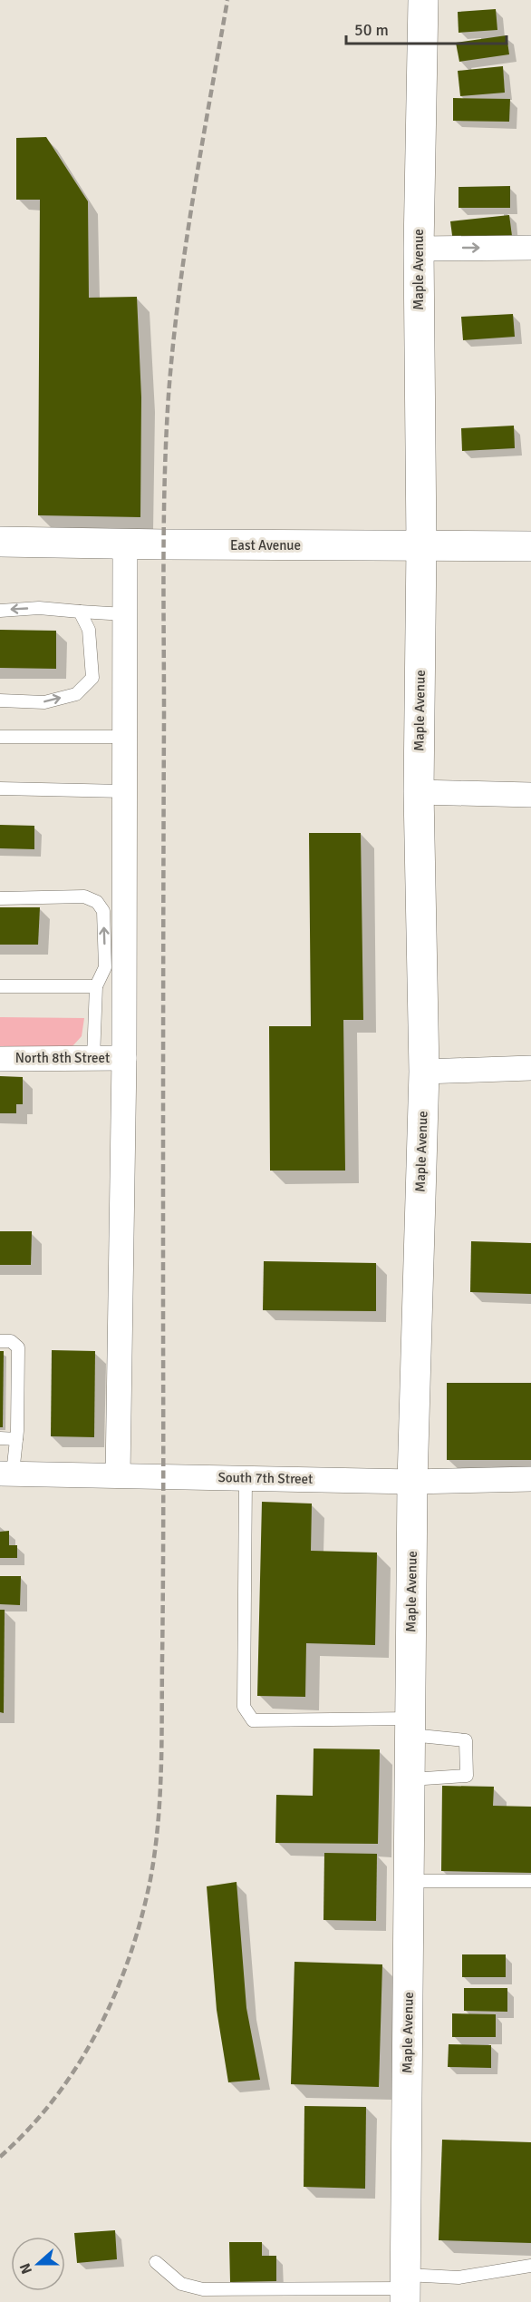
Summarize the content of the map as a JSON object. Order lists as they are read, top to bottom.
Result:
{
  "streets": {
    "street": [
      "Maple Avenue",
      "East Avenue",
      "North 8th Street",
      "South 7th Street"
    ]
  },
  "crossings": [
    ["Maple Avenue", "East Avenue"],
    ["Maple Avenue", "South 7th Street"]
  ],
  "scale_bar": "50 m",
  "north": "left"
}
